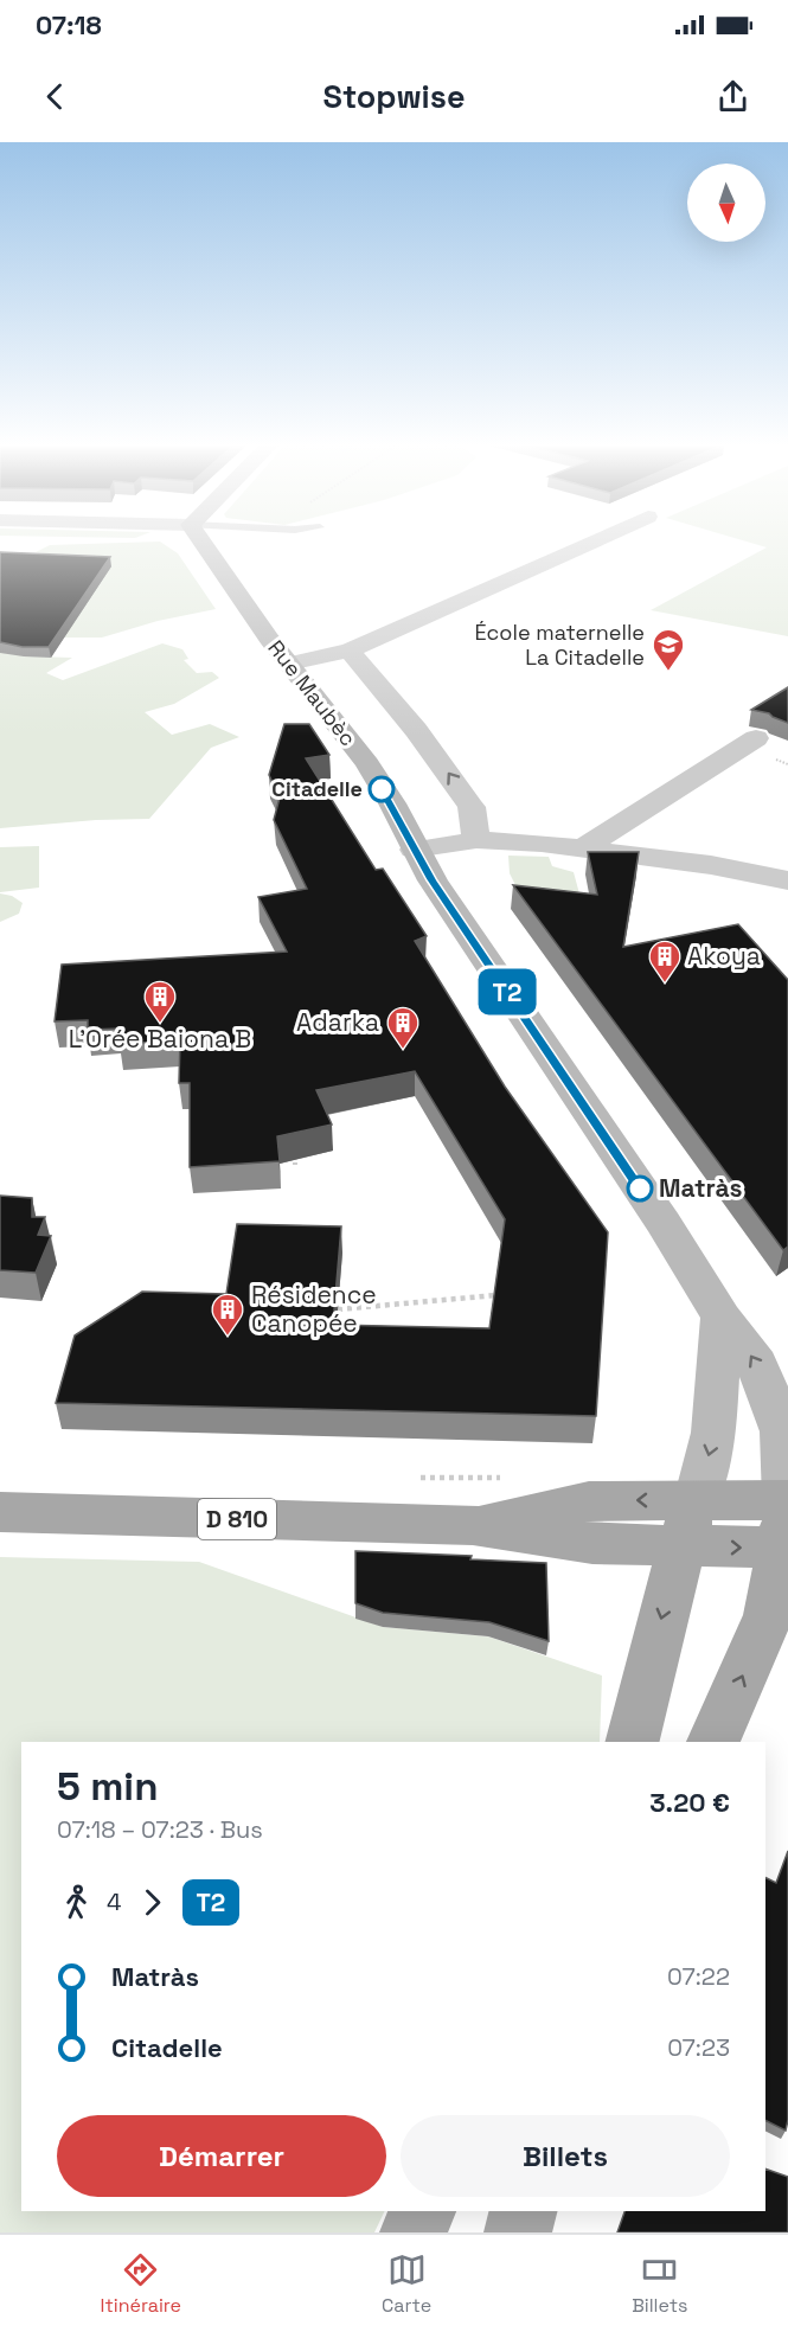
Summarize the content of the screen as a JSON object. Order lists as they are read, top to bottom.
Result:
{
  "streets": {
    "main road": ["Rue Maubèc", "D 810"]
  },
  "crossings": [
    ["Rue Maubèc", "D 810"]
  ],
  "places": {
    "school or university": ["École maternelle La Citadelle"],
    "other": ["Citadelle", "Matràs"],
    "building": [
      "Akoya",
      "L'Orée Baiona B",
      "Adarka",
      "Résidence Canopée"
    ]
  },
  "lines": ["bus line T2"],
  "north": "bottom",
  "page": {
    "status": "07:18",
    "header": "Stopwise",
    "on_map": "T2",
    "heading": ["5 min", "07:18 – 07:23 · Bus", "3.20 €"],
    "legs": ["4", "T2"],
    "list": [
      {
        "name": "Matràs",
        "value": "07:22"
      },
      {
        "name": "Citadelle",
        "value": "07:23"
      }
    ],
    "buttons": ["Démarrer", "Billets"],
    "tabs": ["Itinéraire", "Carte", "Billets"]
  }
}
